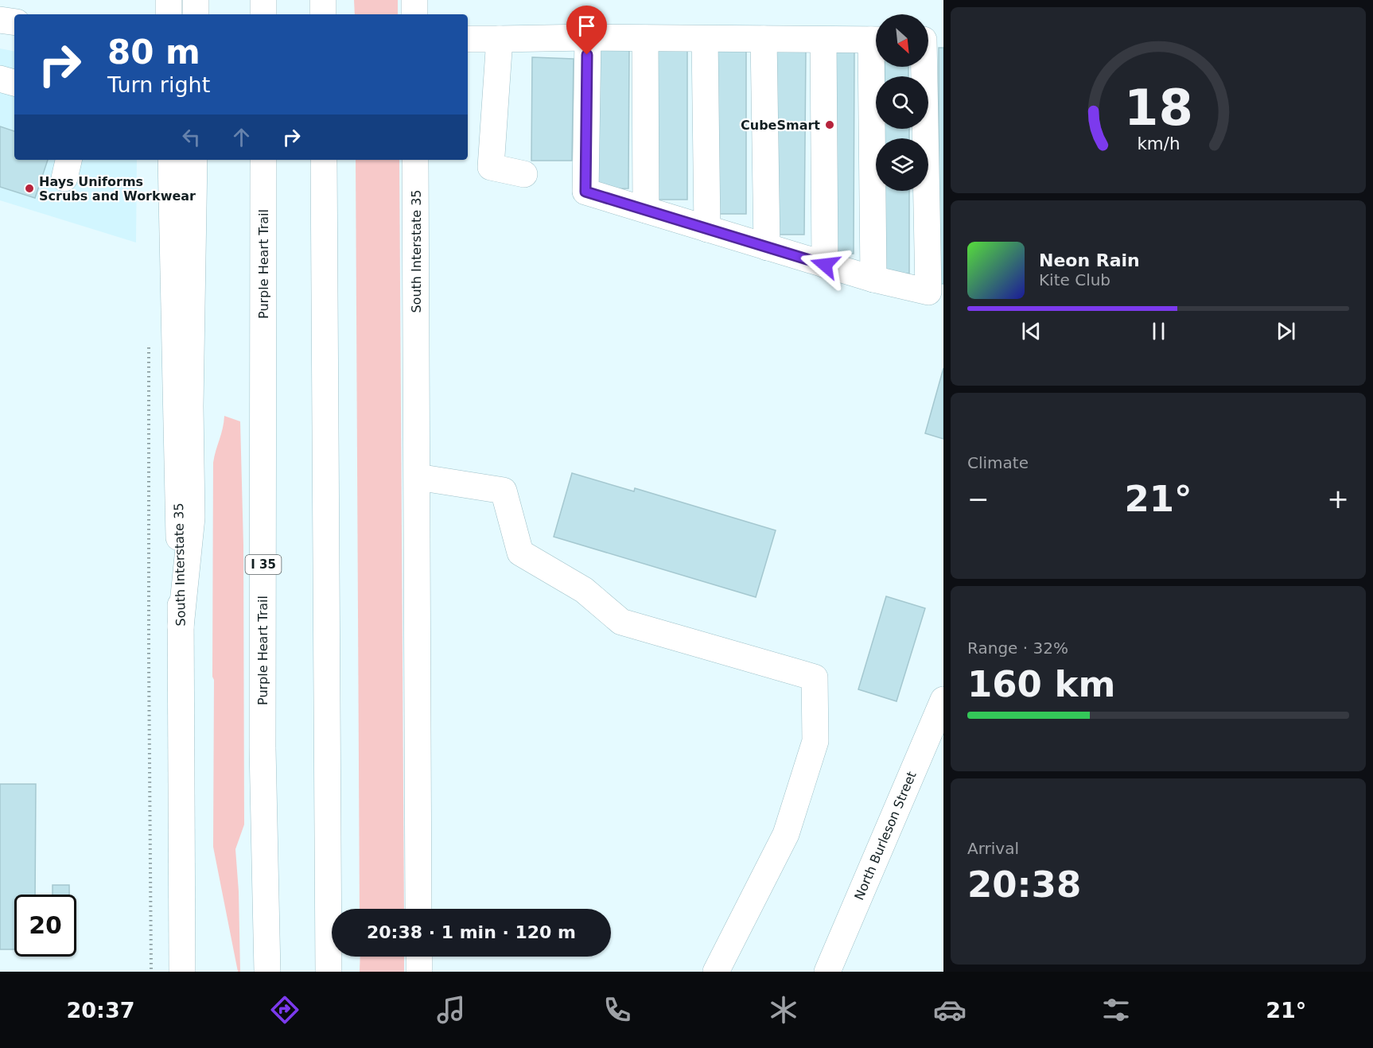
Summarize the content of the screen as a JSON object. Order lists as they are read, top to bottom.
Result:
{
  "streets": {
    "main road": [
      "South Interstate 35",
      "Purple Heart Trail",
      "I 35",
      "North Burleson Street"
    ]
  },
  "places": ["CubeSmart", "Hays Uniforms Scrubs and Workwear"],
  "north": "bottom right",
  "page": {
    "turn": ["80 m", "Turn right"],
    "song": ["Neon Rain", "Kite Club"],
    "tile": [
      "Climate",
      ["Range · 32%", "160 km"],
      ["Arrival", "20:38"]
    ],
    "heat": ["−", "21°", "+"],
    "limit": "20",
    "trip": "20:38 · 1 min · 120 m",
    "tabs": ["20:37", "21°"],
    "gauge": ["18", "km/h"]
  }
}
